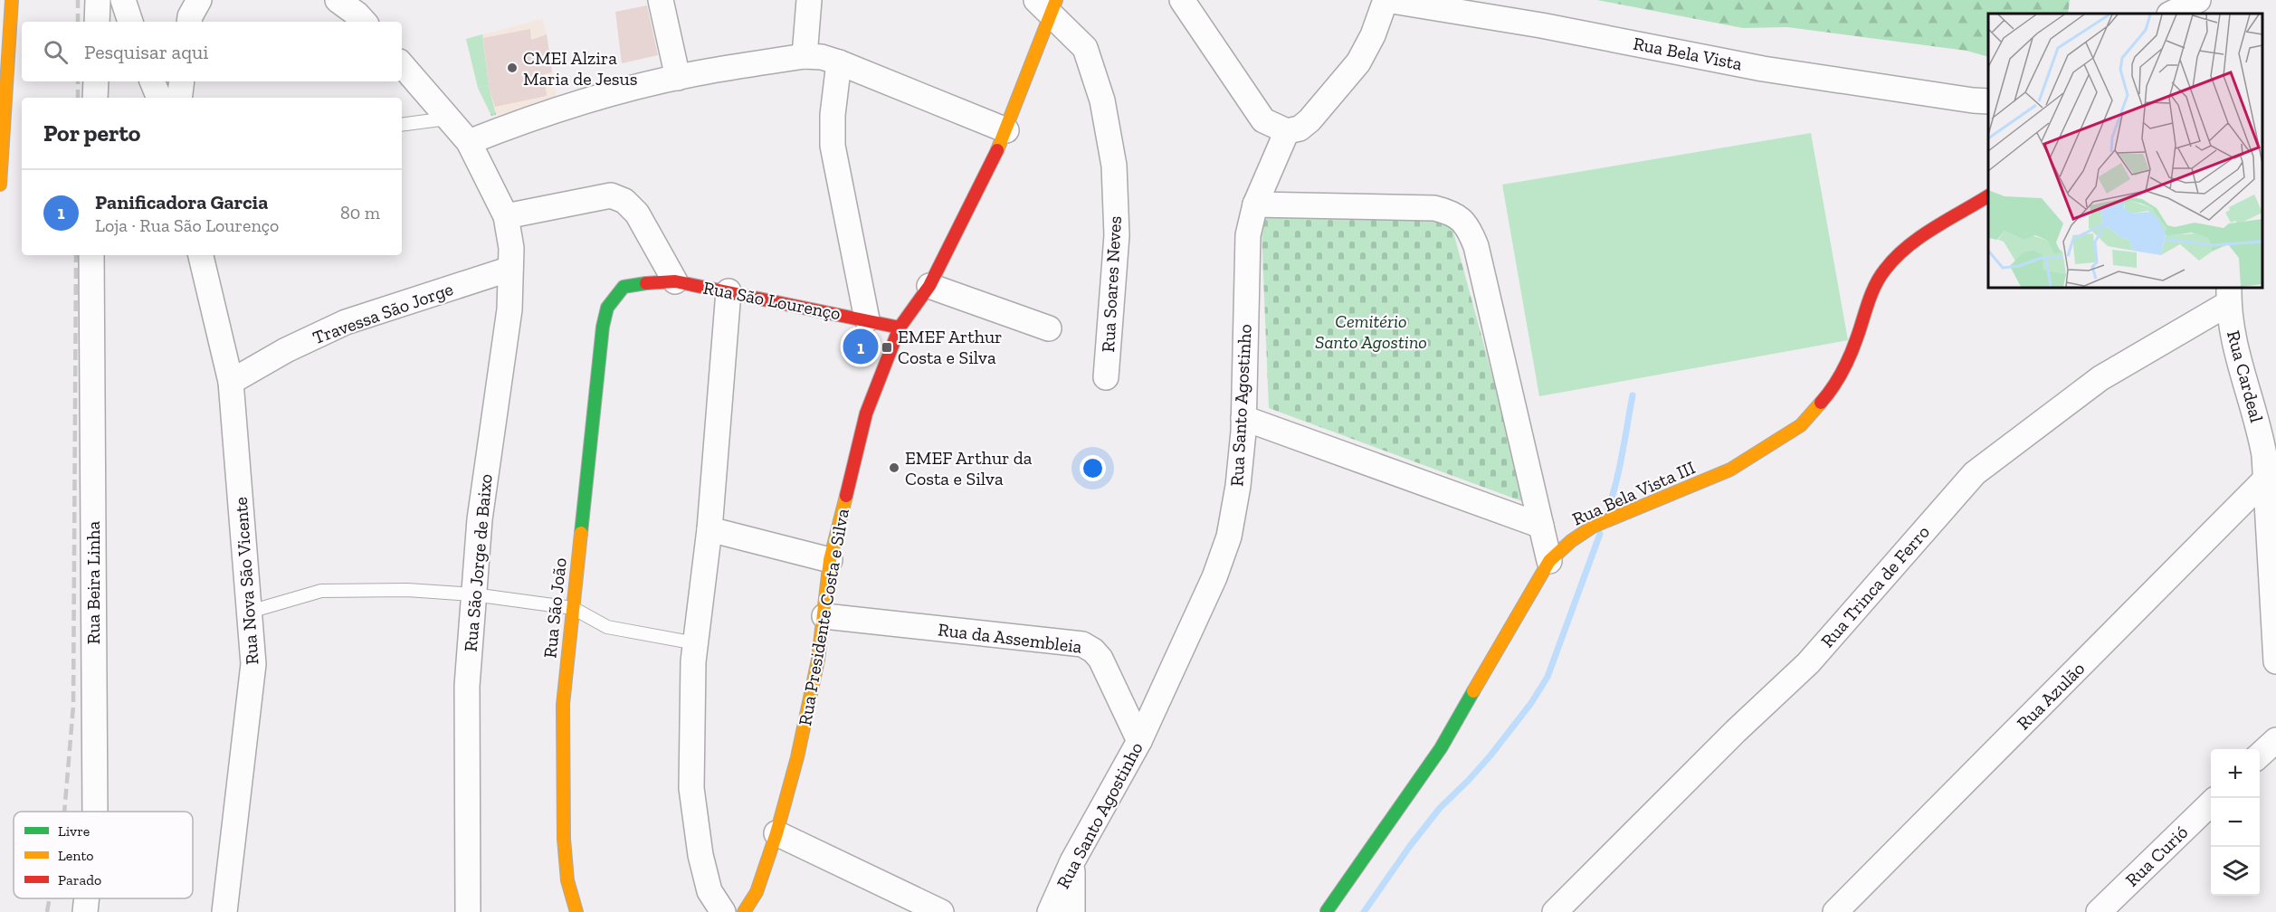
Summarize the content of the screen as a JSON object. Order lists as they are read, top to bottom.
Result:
{
  "streets": {
    "street": [
      "Rua Bela Vista",
      "Rua Soares Neves",
      "Rua São Lourenço",
      "Travessa São Jorge",
      "Rua Cardeal",
      "Rua Santo Agostinho",
      "Rua Bela Vista III",
      "Rua São Jorge de Baixo",
      "Rua Nova São Vicente",
      "Rua Beira Linha",
      "Rua Trinca de Ferro",
      "Rua São João",
      "Rua Presidente Costa e Silva",
      "Rua da Assembleia",
      "Rua Azulão",
      "Rua Curió"
    ]
  },
  "crossings": [
    ["Rua Soares Neves", "Rua Presidente Costa e Silva"],
    ["Rua São Lourenço", "Rua São João"],
    ["Rua São Lourenço", "Rua Presidente Costa e Silva"],
    ["Travessa São Jorge", "Rua São Jorge de Baixo"],
    ["Travessa São Jorge", "Rua Nova São Vicente"],
    ["Rua Cardeal", "Rua Trinca de Ferro"],
    ["Rua Cardeal", "Rua Azulão"],
    ["Rua Santo Agostinho", "Rua da Assembleia"],
    ["Rua Presidente Costa e Silva", "Rua da Assembleia"]
  ],
  "parks": ["Cemitério Santo Agostino"],
  "places": {
    "other": ["CMEI Alzira Maria de Jesus", "EMEF Arthur da Costa e Silva"],
    "transit": ["EMEF Arthur Costa e Silva"]
  },
  "legend": ["Livre", "Lento", "Parado"],
  "page": {
    "search": "Pesquisar aqui",
    "heading": "Por perto",
    "list": [
      {
        "mark": "1",
        "name": "Panificadora Garcia",
        "note": "Loja · Rua São Lourenço",
        "value": "80 m"
      }
    ],
    "pins": "1",
    "map_buttons": ["+", "−"]
  }
}
